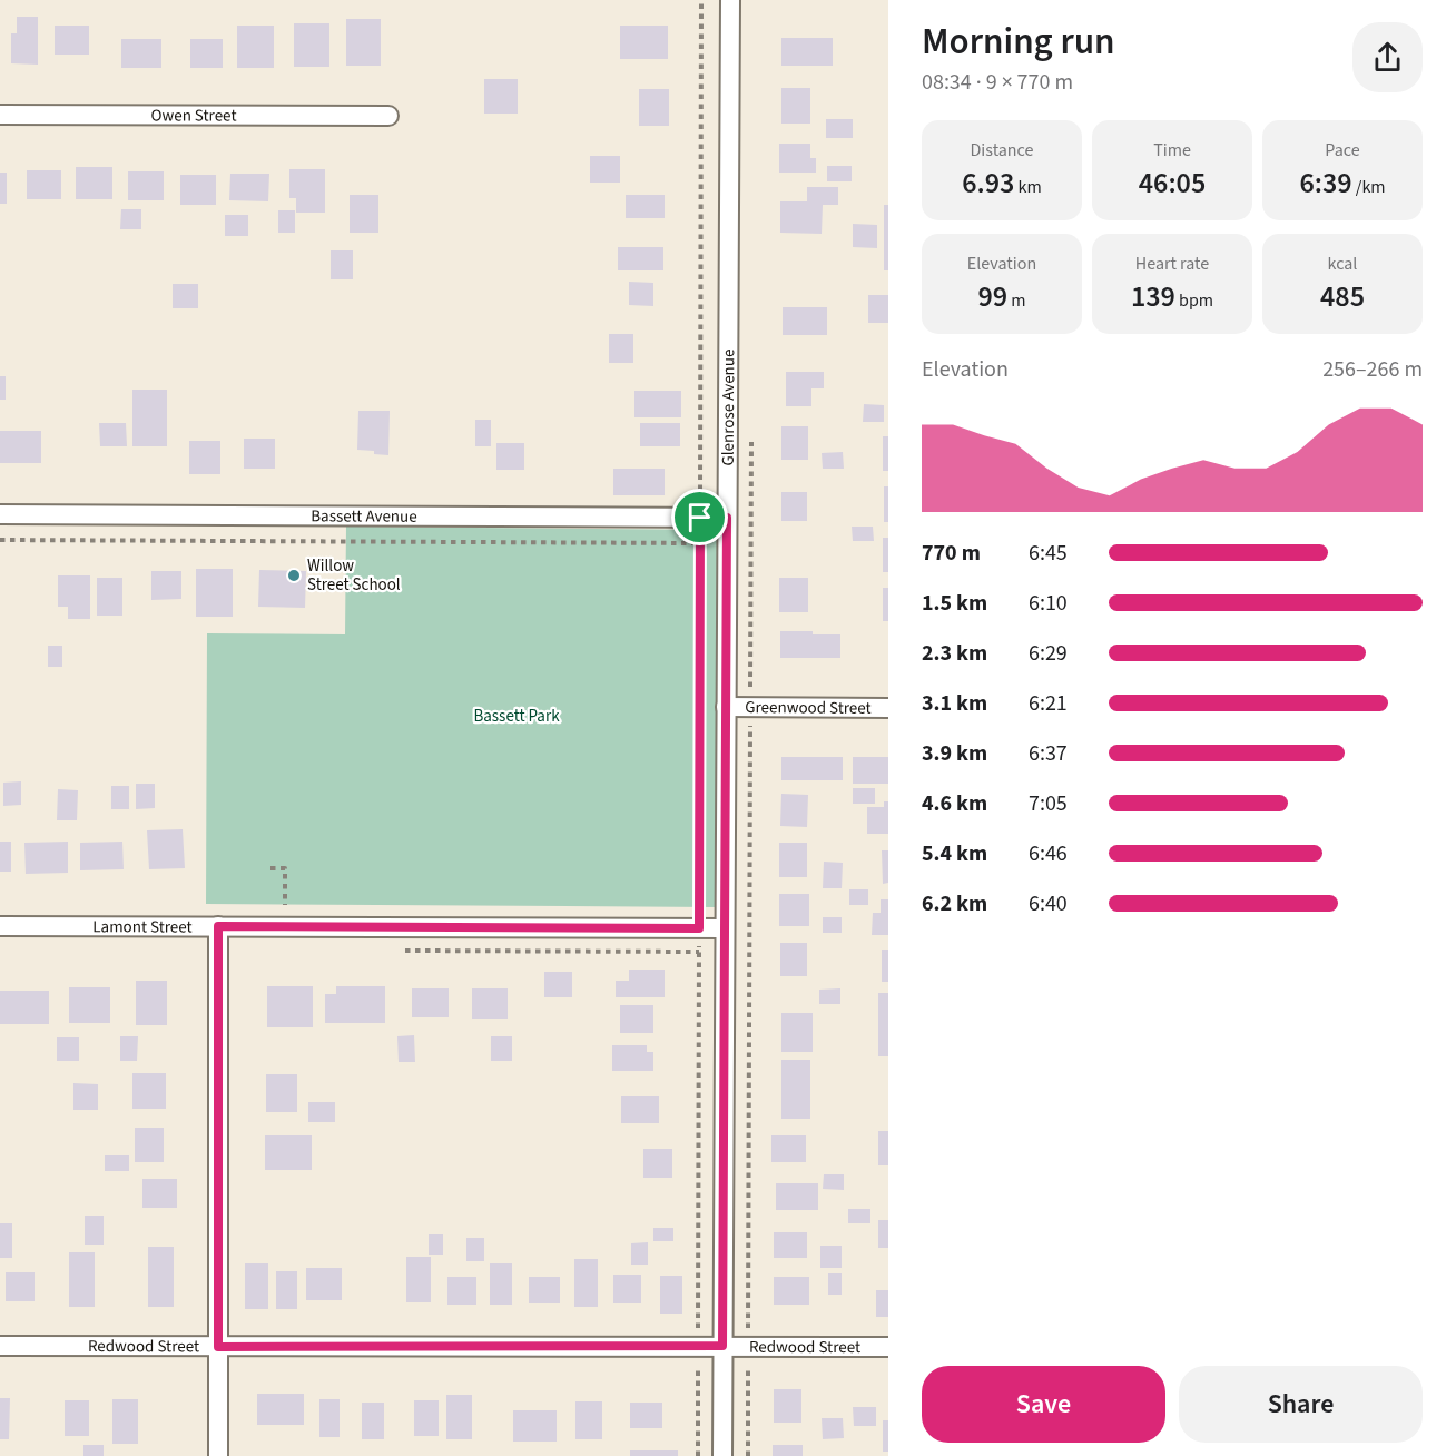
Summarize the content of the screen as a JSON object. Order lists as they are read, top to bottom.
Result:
{
  "streets": {
    "street": [
      "Owen Street",
      "Glenrose Avenue",
      "Bassett Avenue",
      "Greenwood Street",
      "Lamont Street",
      "Redwood Street"
    ]
  },
  "crossings": [
    ["Glenrose Avenue", "Bassett Avenue"],
    ["Glenrose Avenue", "Greenwood Street"],
    ["Glenrose Avenue", "Lamont Street"],
    ["Glenrose Avenue", "Redwood Street"]
  ],
  "parks": ["Bassett Park"],
  "places": ["Willow Street School"],
  "page": {
    "heading": ["Morning run", "08:34 · 9 × 770 m"],
    "stats": [
      ["Distance", "6.93 km"],
      ["Time", "46:05"],
      ["Pace", "6:39 /km"],
      ["Elevation", "99 m"],
      ["Heart rate", "139 bpm"],
      ["kcal", "485"]
    ],
    "chart": ["Elevation", "256–266 m"],
    "list": [
      {
        "name": "770 m",
        "note": "6:45"
      },
      {
        "name": "1.5 km",
        "note": "6:10"
      },
      {
        "name": "2.3 km",
        "note": "6:29"
      },
      {
        "name": "3.1 km",
        "note": "6:21"
      },
      {
        "name": "3.9 km",
        "note": "6:37"
      },
      {
        "name": "4.6 km",
        "note": "7:05"
      },
      {
        "name": "5.4 km",
        "note": "6:46"
      },
      {
        "name": "6.2 km",
        "note": "6:40"
      }
    ],
    "buttons": ["Save", "Share"]
  }
}
